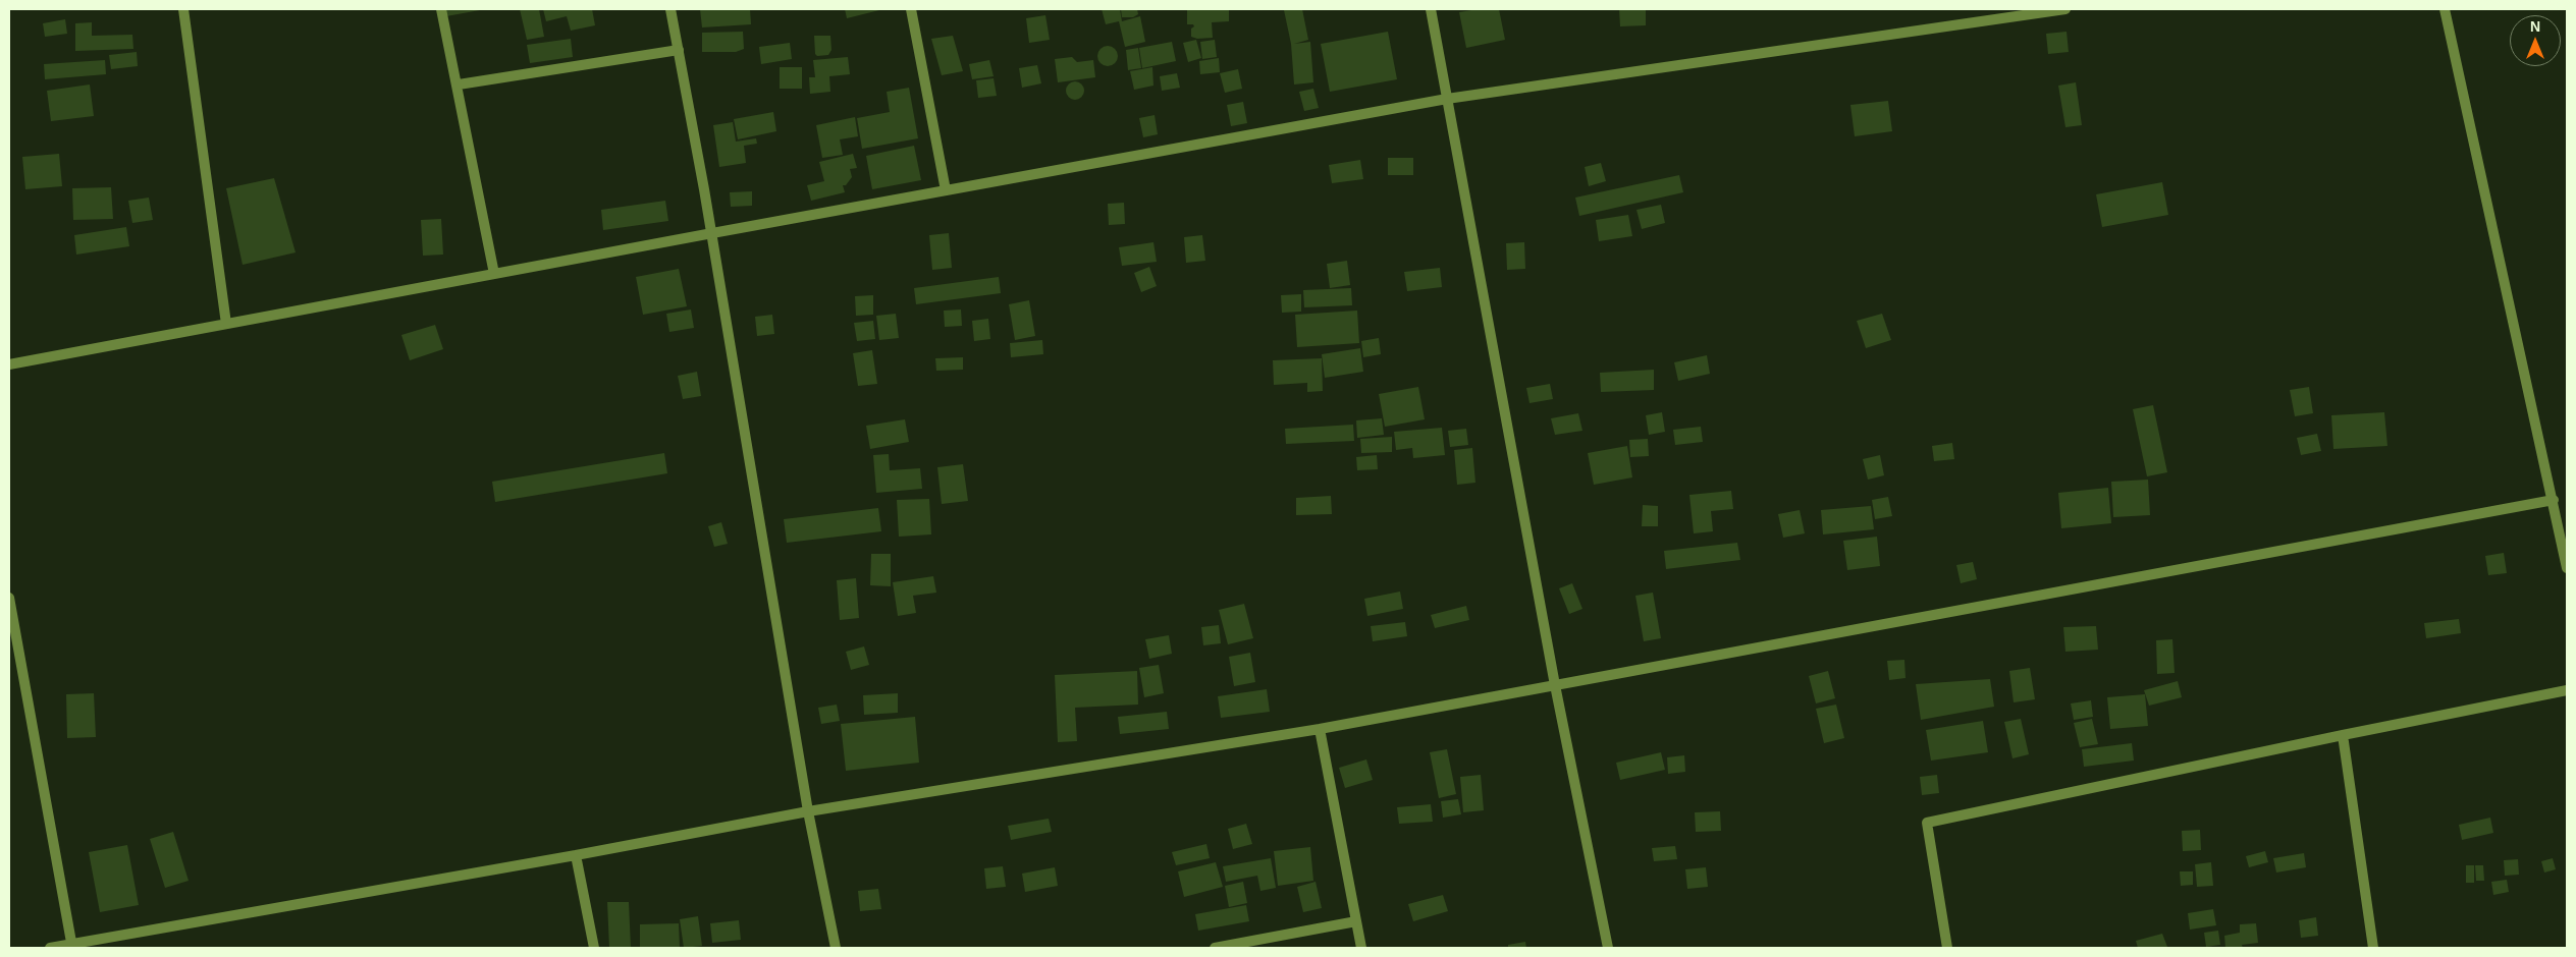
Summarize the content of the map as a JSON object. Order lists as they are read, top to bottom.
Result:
{
  "north": "top"
}
